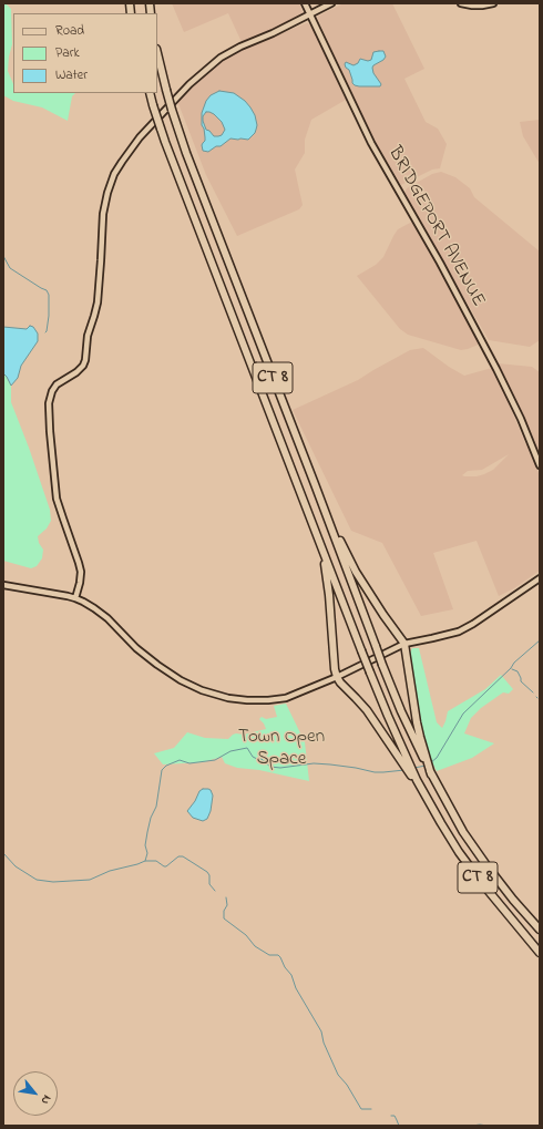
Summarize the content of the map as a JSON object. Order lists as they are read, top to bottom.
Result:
{
  "streets": {
    "highway": ["CT 8"],
    "street": ["BRIDGEPORT AVENUE"]
  },
  "parks": ["Town Open Space"],
  "legend": ["Road", "Park", "Water"],
  "north": "bottom right"
}
